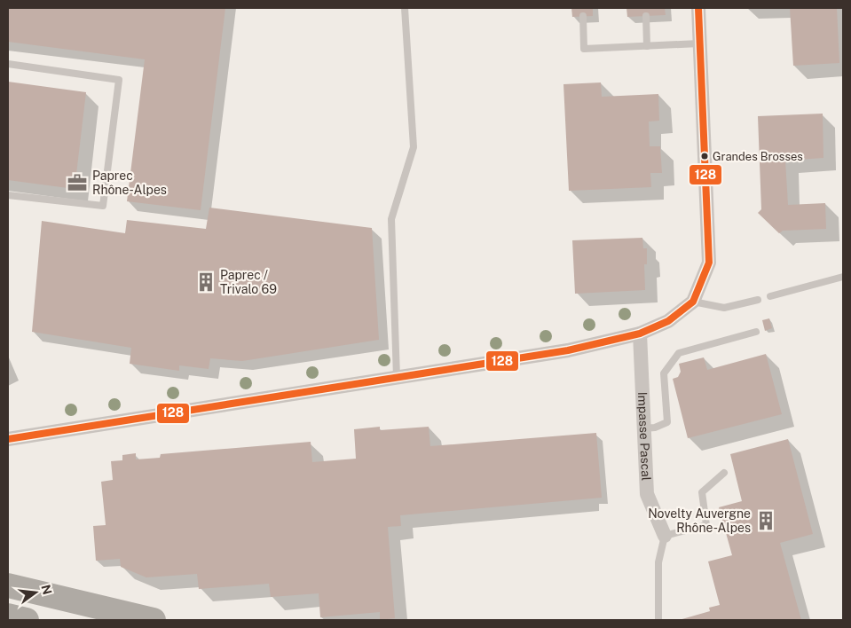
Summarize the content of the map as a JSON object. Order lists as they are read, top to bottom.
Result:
{
  "streets": {
    "street": ["Impasse Pascal"]
  },
  "places": {
    "other": ["Grandes Brosses"],
    "office": ["Paprec Rhône-Alpes"],
    "building": ["Paprec / Trivalo 69", "Novelty Auvergne Rhône-Alpes"]
  },
  "lines": ["transit line 128"],
  "north": "right"
}
